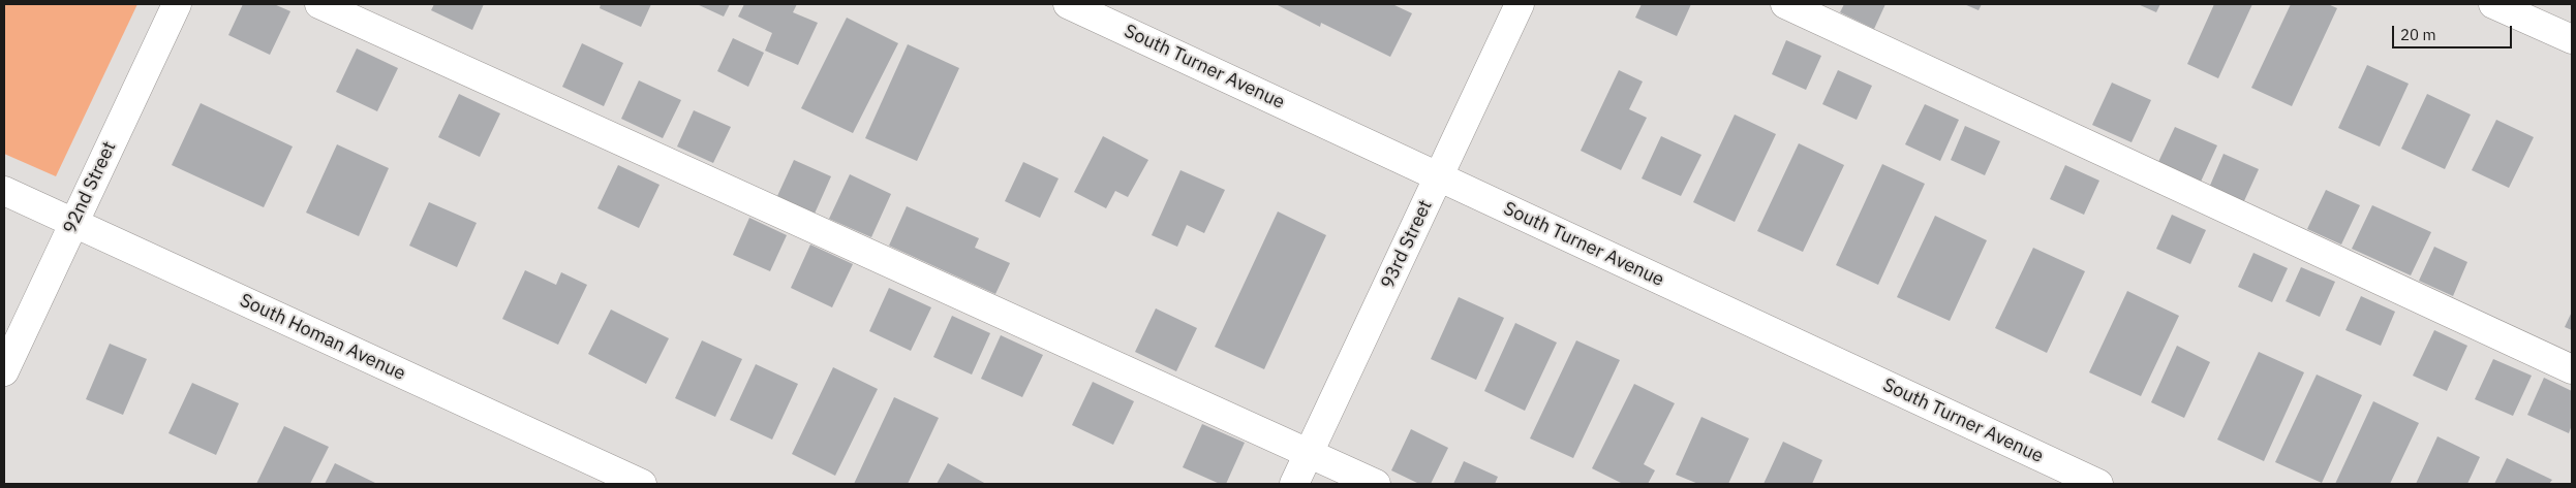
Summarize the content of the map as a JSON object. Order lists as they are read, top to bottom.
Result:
{
  "streets": {
    "street": [
      "South Turner Avenue",
      "92nd Street",
      "93rd Street",
      "South Homan Avenue"
    ]
  },
  "crossings": [
    ["South Turner Avenue", "93rd Street"],
    ["92nd Street", "South Homan Avenue"]
  ],
  "scale_bar": "20 m"
}
